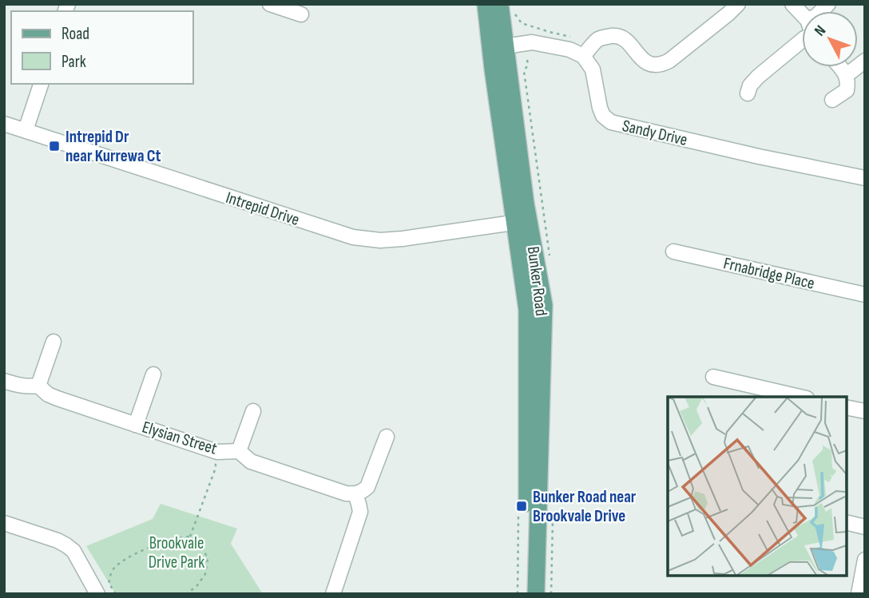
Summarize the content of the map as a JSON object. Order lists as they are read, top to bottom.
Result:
{
  "streets": {
    "main road": ["Bunker Road"],
    "street": [
      "Sandy Drive",
      "Intrepid Drive",
      "Frnabridge Place",
      "Elysian Street"
    ]
  },
  "crossings": [
    ["Intrepid Drive", "Bunker Road"]
  ],
  "parks": ["Brookvale Drive Park"],
  "places": {
    "transit": ["Intrepid Dr near Kurrewa Ct", "Bunker Road near Brookvale Drive"]
  },
  "legend": ["Road", "Park"],
  "north": "top left"
}
